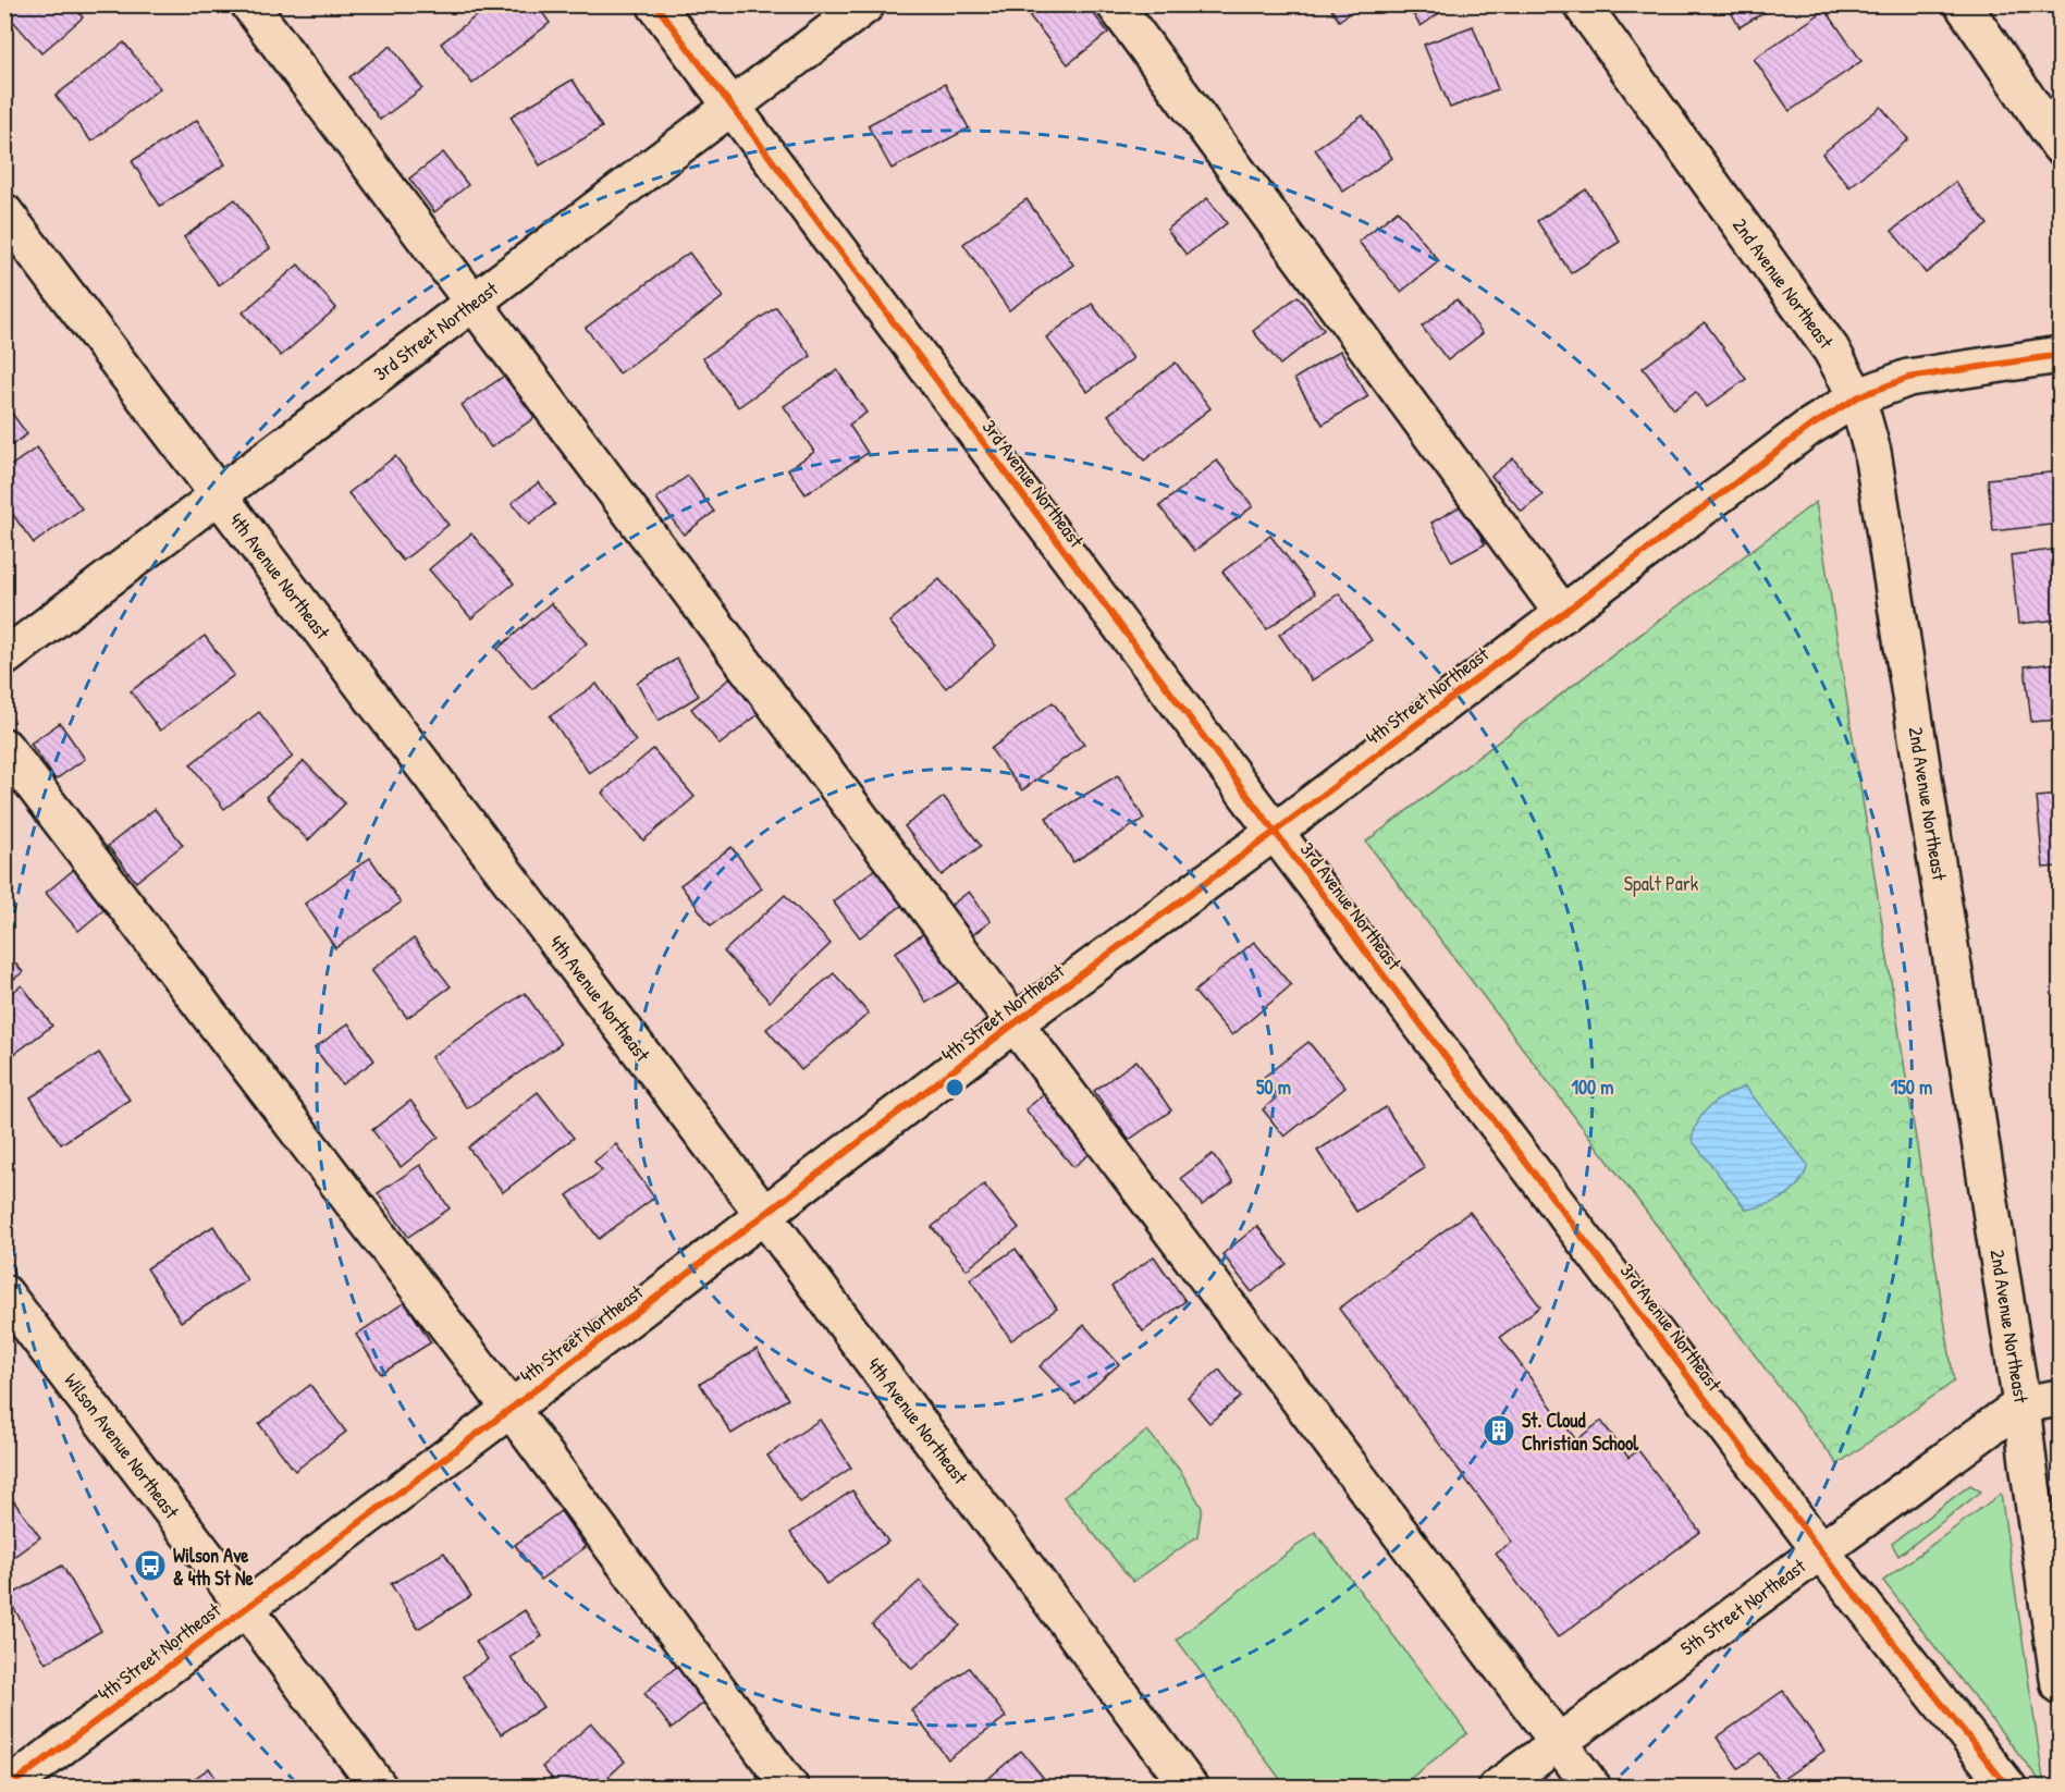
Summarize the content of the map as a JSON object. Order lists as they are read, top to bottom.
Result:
{
  "streets": {
    "street": [
      "2nd Avenue Northeast",
      "3rd Street Northeast",
      "3rd Avenue Northeast",
      "4th Avenue Northeast",
      "4th Street Northeast",
      "Wilson Avenue Northeast",
      "5th Street Northeast"
    ]
  },
  "crossings": [
    ["2nd Avenue Northeast", "4th Street Northeast"],
    ["2nd Avenue Northeast", "5th Street Northeast"],
    ["3rd Street Northeast", "3rd Avenue Northeast"],
    ["3rd Street Northeast", "4th Avenue Northeast"],
    ["3rd Avenue Northeast", "4th Street Northeast"],
    ["3rd Avenue Northeast", "5th Street Northeast"],
    ["4th Avenue Northeast", "4th Street Northeast"],
    ["4th Street Northeast", "Wilson Avenue Northeast"]
  ],
  "parks": ["Spalt Park"],
  "places": {
    "building": ["St. Cloud Christian School"],
    "bus stop": ["Wilson Ave & 4th St Ne"]
  },
  "rings": ["50 m", "100 m", "150 m"]
}
